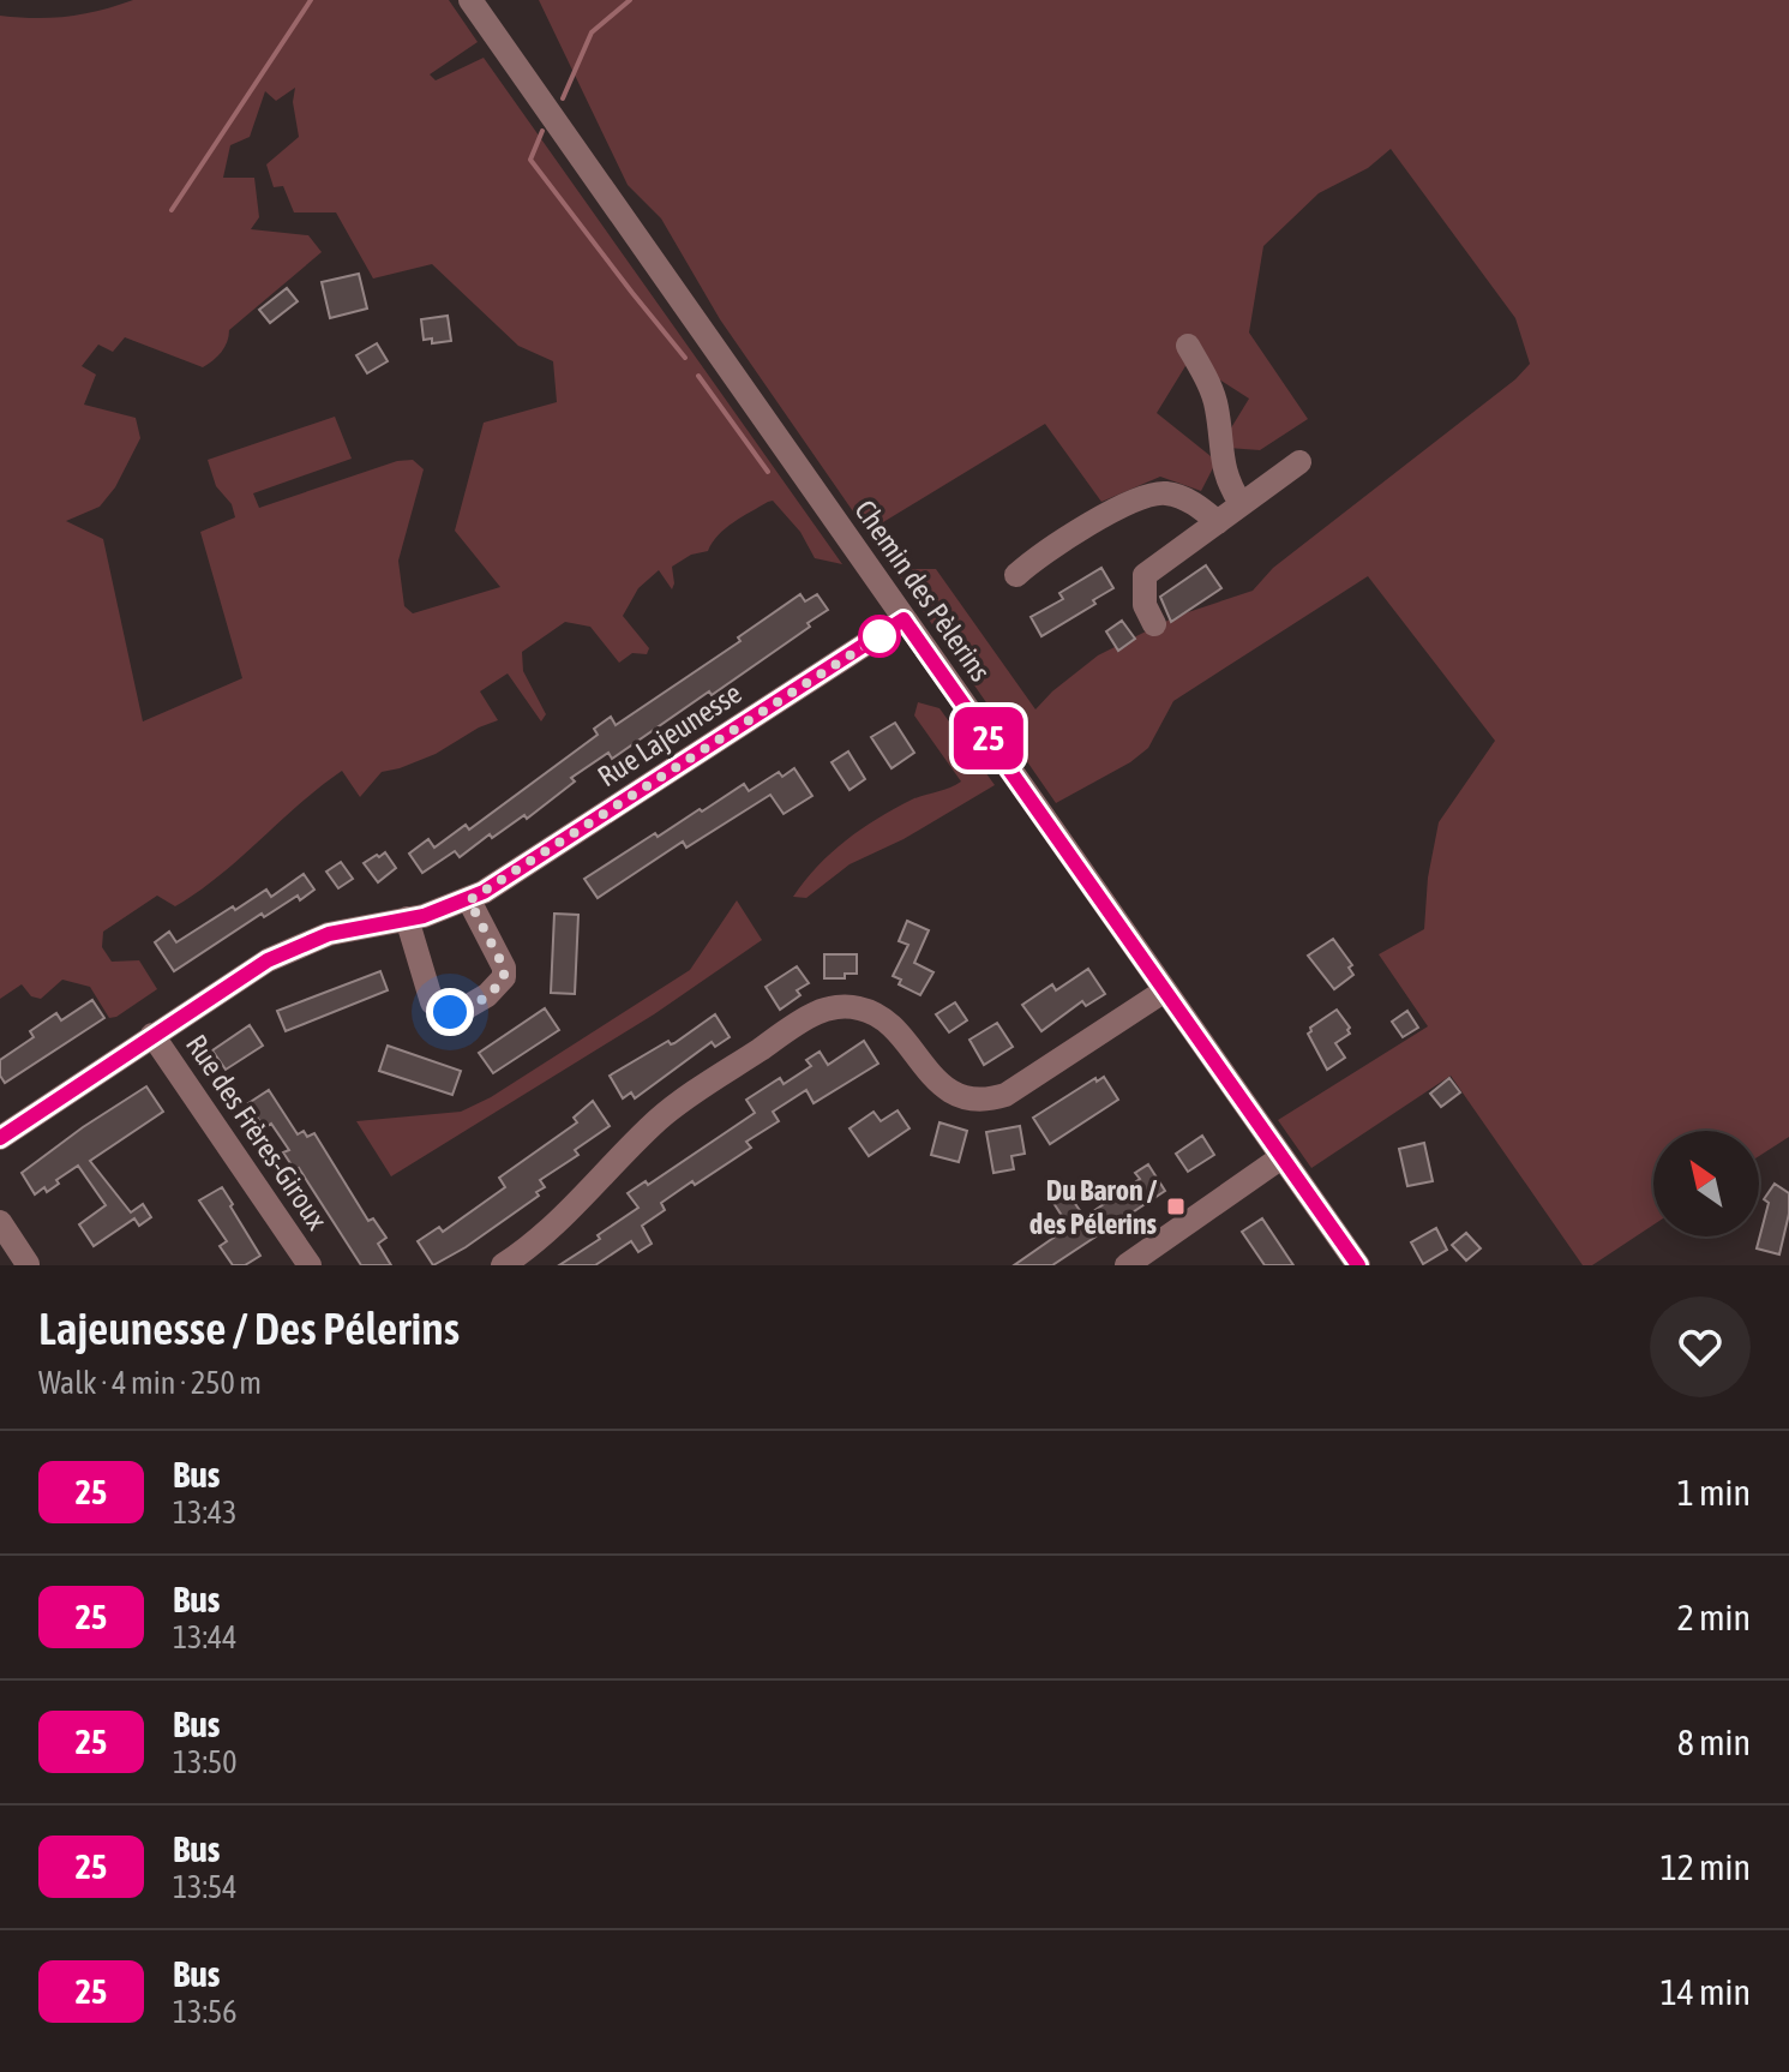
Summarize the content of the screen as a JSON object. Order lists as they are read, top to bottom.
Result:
{
  "streets": {
    "street": ["Chemin des Pèlerins", "Rue Lajeunesse", "Rue des Frères-Giroux"]
  },
  "crossings": [
    ["Chemin des Pèlerins", "Rue Lajeunesse"],
    ["Rue Lajeunesse", "Rue des Frères-Giroux"]
  ],
  "places": {
    "transit": ["Du Baron / des Pélerins"]
  },
  "lines": ["bus line 25"],
  "north": "top left",
  "page": {
    "on_map": "25",
    "heading": ["Lajeunesse / Des Pélerins", "Walk · 4 min · 250 m"],
    "list": [
      {
        "mark": "25",
        "name": "Bus",
        "note": "13:43",
        "value": "1 min"
      },
      {
        "mark": "25",
        "name": "Bus",
        "note": "13:44",
        "value": "2 min"
      },
      {
        "mark": "25",
        "name": "Bus",
        "note": "13:50",
        "value": "8 min"
      },
      {
        "mark": "25",
        "name": "Bus",
        "note": "13:54",
        "value": "12 min"
      },
      {
        "mark": "25",
        "name": "Bus",
        "note": "13:56",
        "value": "14 min"
      }
    ]
  }
}
